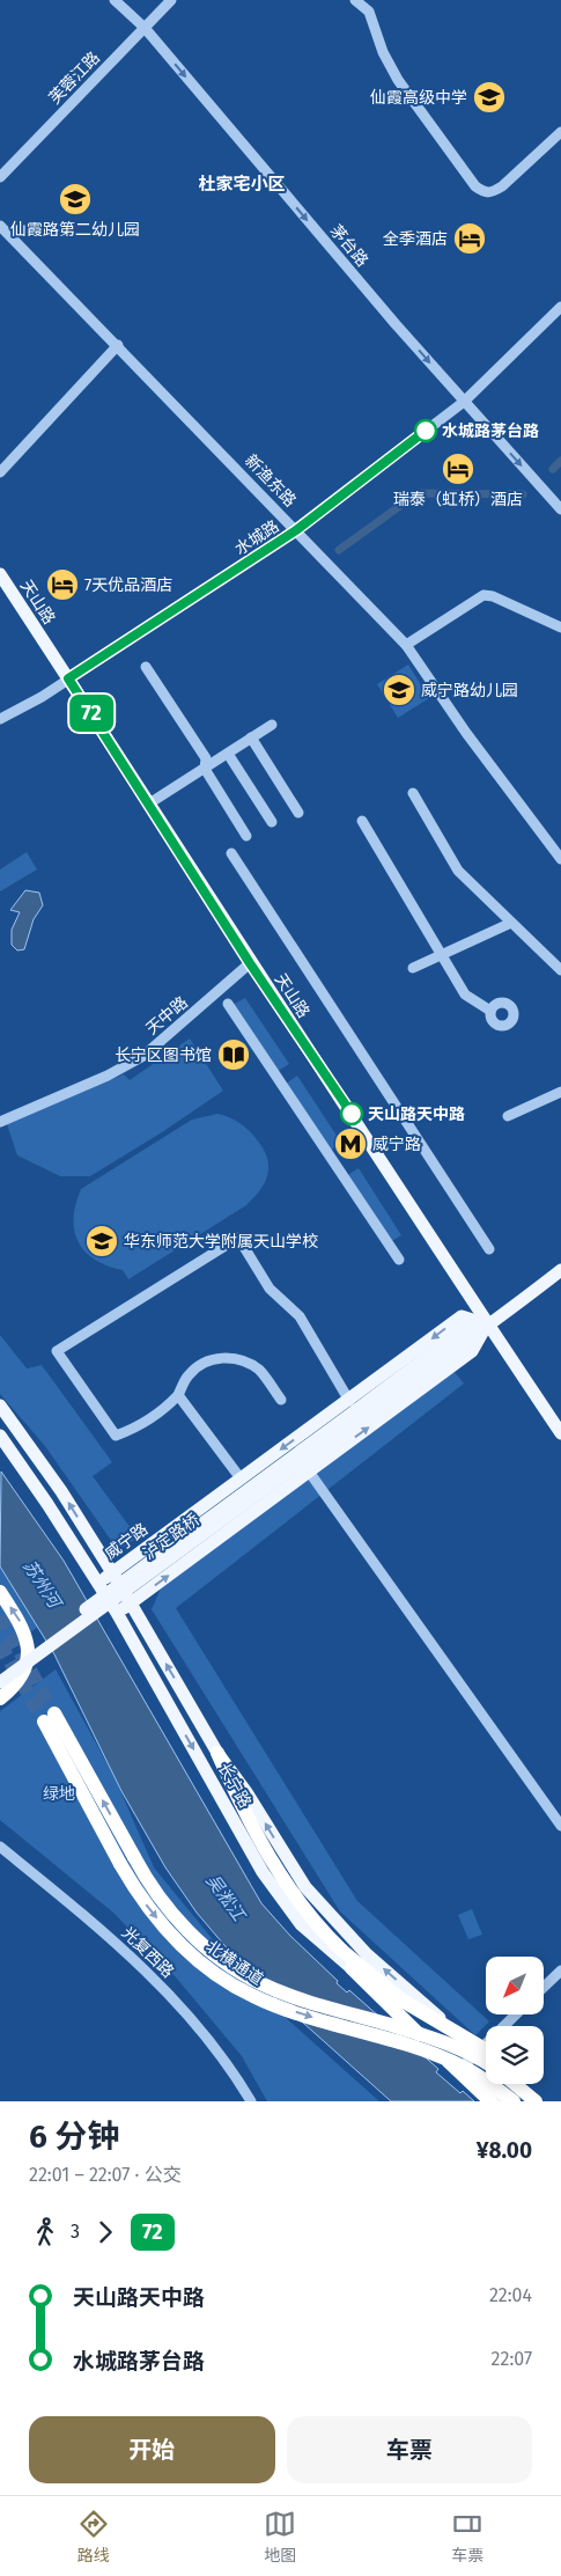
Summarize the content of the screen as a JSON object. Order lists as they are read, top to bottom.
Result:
{
  "streets": {
    "highway": ["北横通道"],
    "main road": [
      "天山路",
      "泸定路桥",
      "威宁路",
      "长宁路"
    ],
    "street": [
      "芙蓉江路",
      "茅台路",
      "新渔东路",
      "水城路",
      "天中路",
      "光复西路"
    ]
  },
  "crossings": [
    ["芙蓉江路", "茅台路"],
    ["茅台路", "水城路"],
    ["新渔东路", "水城路"],
    ["水城路", "天山路"],
    ["天山路", "天中路"],
    ["天山路", "威宁路"],
    ["泸定路桥", "威宁路"],
    ["威宁路", "长宁路"]
  ],
  "one_way": ["茅台路"],
  "districts": ["杜家宅小区"],
  "water": ["苏州河", "吴淞江"],
  "parks": ["绿地"],
  "places": {
    "school or university": [
      "仙霞高级中学",
      "仙霞路第二幼儿园",
      "威宁路幼儿园",
      "华东师范大学附属天山学校"
    ],
    "hotel": ["全季酒店", "瑞泰（虹桥）酒店", "7天优品酒店"],
    "other": ["水城路茅台路", "天山路天中路"],
    "library": ["长宁区图书馆"],
    "metro station": ["威宁路"]
  },
  "lines": ["bus line 72"],
  "north": "bottom left",
  "page": {
    "on_map": "72",
    "heading": ["6 分钟", "22:01 – 22:07 · 公交", "¥8.00"],
    "legs": ["3", "72"],
    "list": [
      {
        "name": "天山路天中路",
        "value": "22:04"
      },
      {
        "name": "水城路茅台路",
        "value": "22:07"
      }
    ],
    "buttons": ["开始", "车票"],
    "tabs": ["路线", "地图", "车票"]
  }
}
